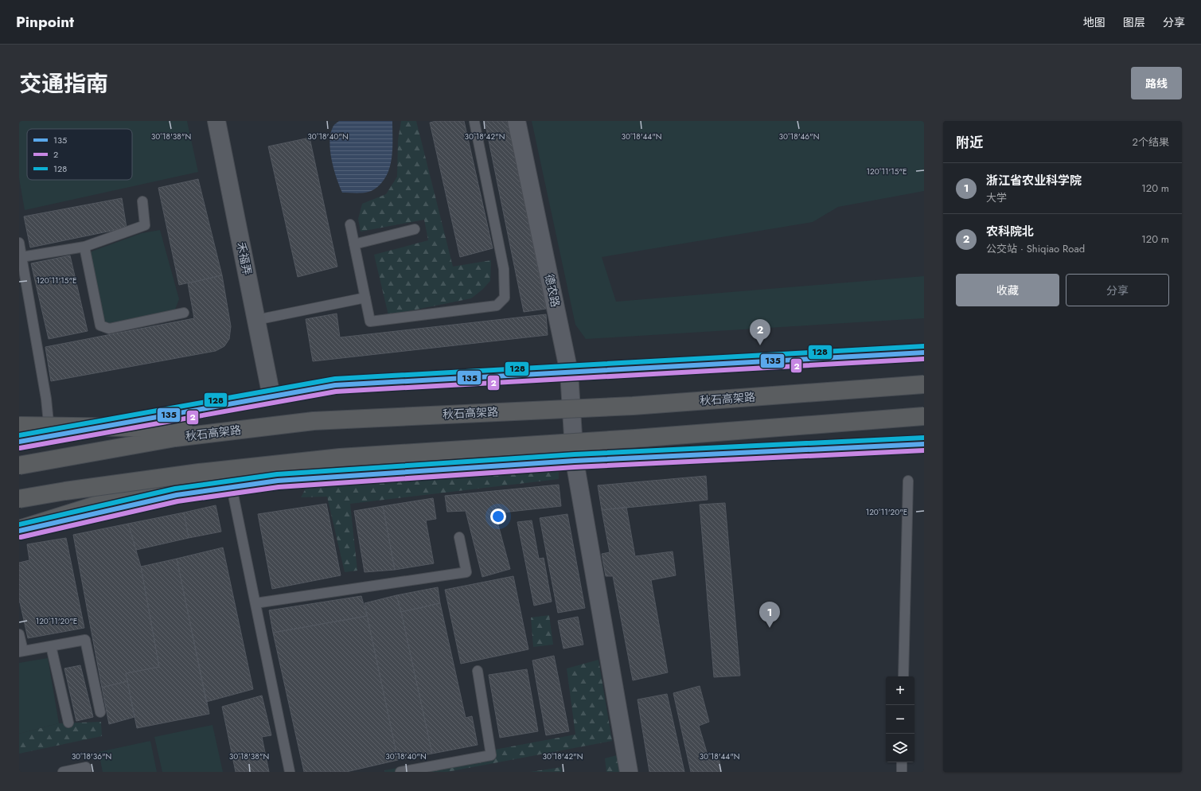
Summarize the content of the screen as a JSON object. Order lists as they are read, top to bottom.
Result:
{
  "streets": {
    "highway": ["秋石高架路"],
    "street": ["禾福弄", "德农路"]
  },
  "lines": ["transit line 128", "transit line 135", "transit line 2"],
  "legend": ["135", "2", "128"],
  "page": {
    "header": "Pinpoint",
    "nav": ["地图", "图层", "分享"],
    "title": "交通指南",
    "buttons": [
      "路线",
      ["收藏", "分享"]
    ],
    "heading": ["附近", "2个结果"],
    "list": [
      {
        "mark": "1",
        "name": "浙江省农业科学院",
        "note": "大学",
        "value": "120 m"
      },
      {
        "mark": "2",
        "name": "农科院北",
        "note": "公交站 · Shiqiao Road",
        "value": "120 m"
      }
    ],
    "pins": ["2", "1"],
    "map_buttons": ["+", "−"]
  },
  "coordinates": [
    "30°18'44\"N",
    "30°18'38\"N",
    "30°18'40\"N",
    "30°18'42\"N",
    "30°18'46\"N",
    "120°11'15\"E",
    "120°11'20\"E",
    "30°18'36\"N"
  ]
}
